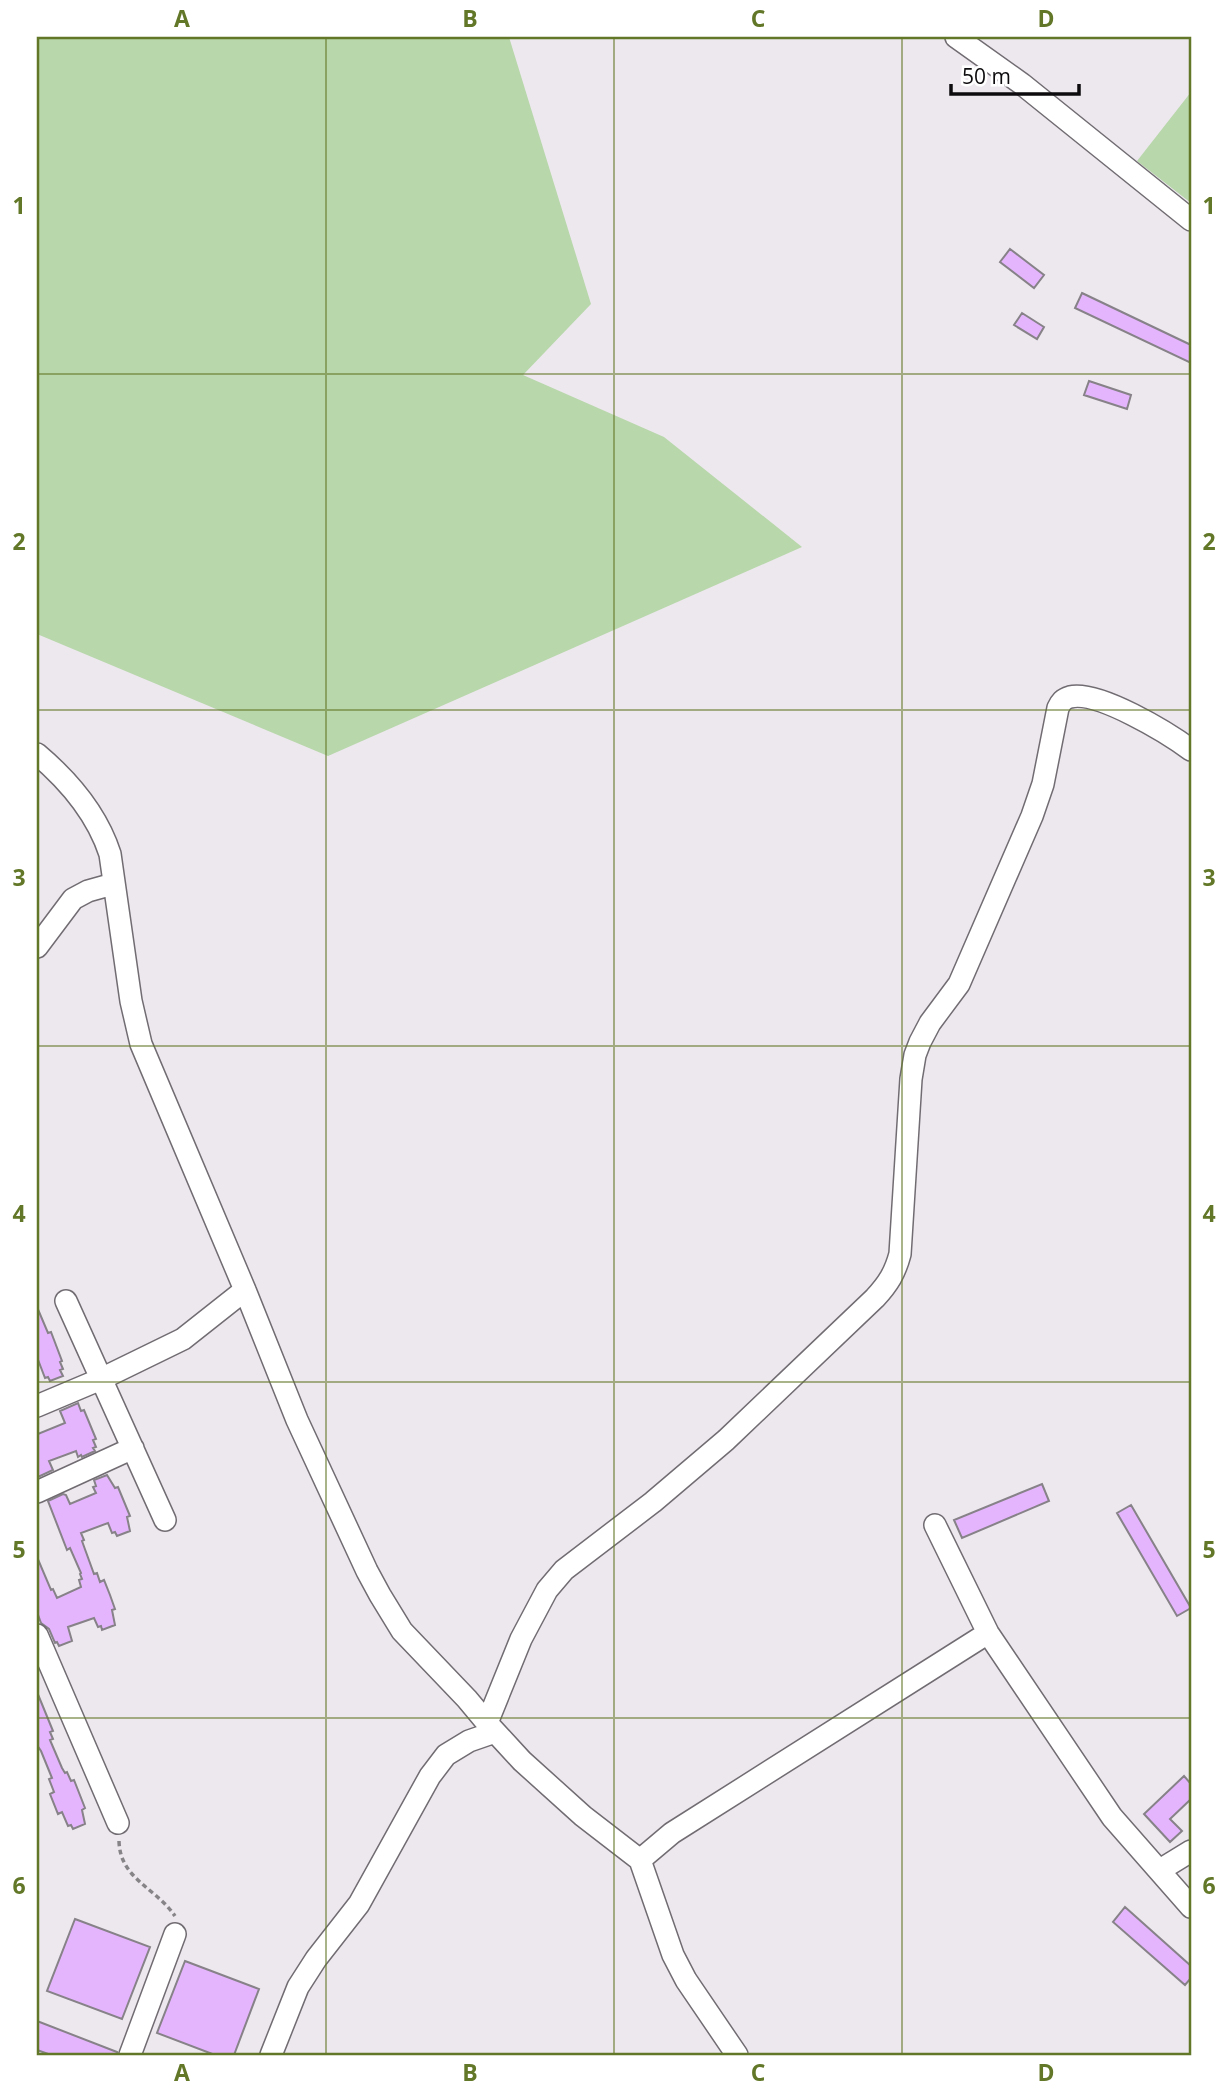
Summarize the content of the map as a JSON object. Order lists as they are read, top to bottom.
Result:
{
  "scale_bar": "50 m",
  "grid": {
    "columns": [
      "A",
      "B",
      "C",
      "D"
    ],
    "rows": [
      "1",
      "2",
      "3",
      "4",
      "5",
      "6"
    ]
  }
}
